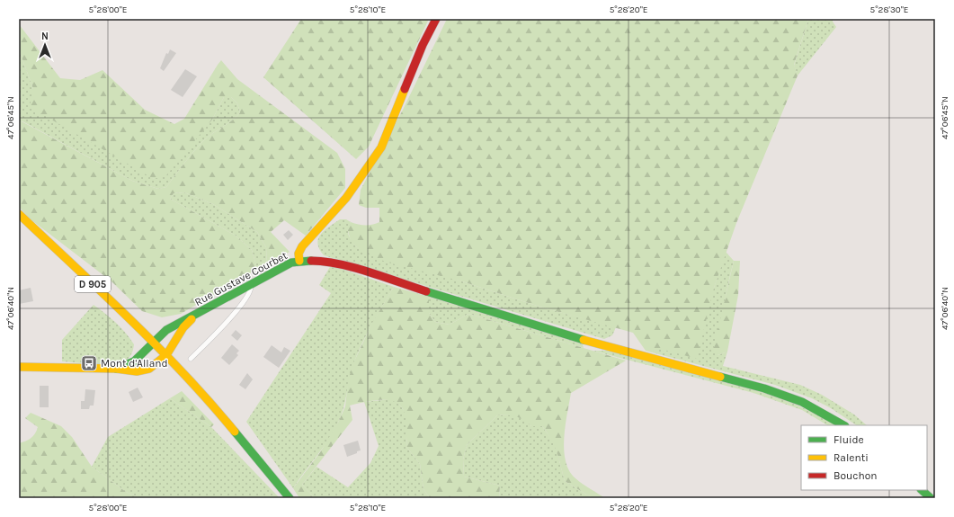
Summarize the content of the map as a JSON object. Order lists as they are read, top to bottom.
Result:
{
  "streets": {
    "street": ["Rue Gustave Courbet", "D 905"]
  },
  "crossings": [
    ["Rue Gustave Courbet", "D 905"]
  ],
  "places": {
    "bus stop": ["Mont d'Alland"]
  },
  "legend": ["Fluide", "Ralenti", "Bouchon"],
  "north": "top",
  "coordinates": [
    "5°28'00\"E",
    "5°28'10\"E",
    "5°28'20\"E",
    "5°28'30\"E",
    "47°06'45\"N",
    "47°06'40\"N"
  ]
}
